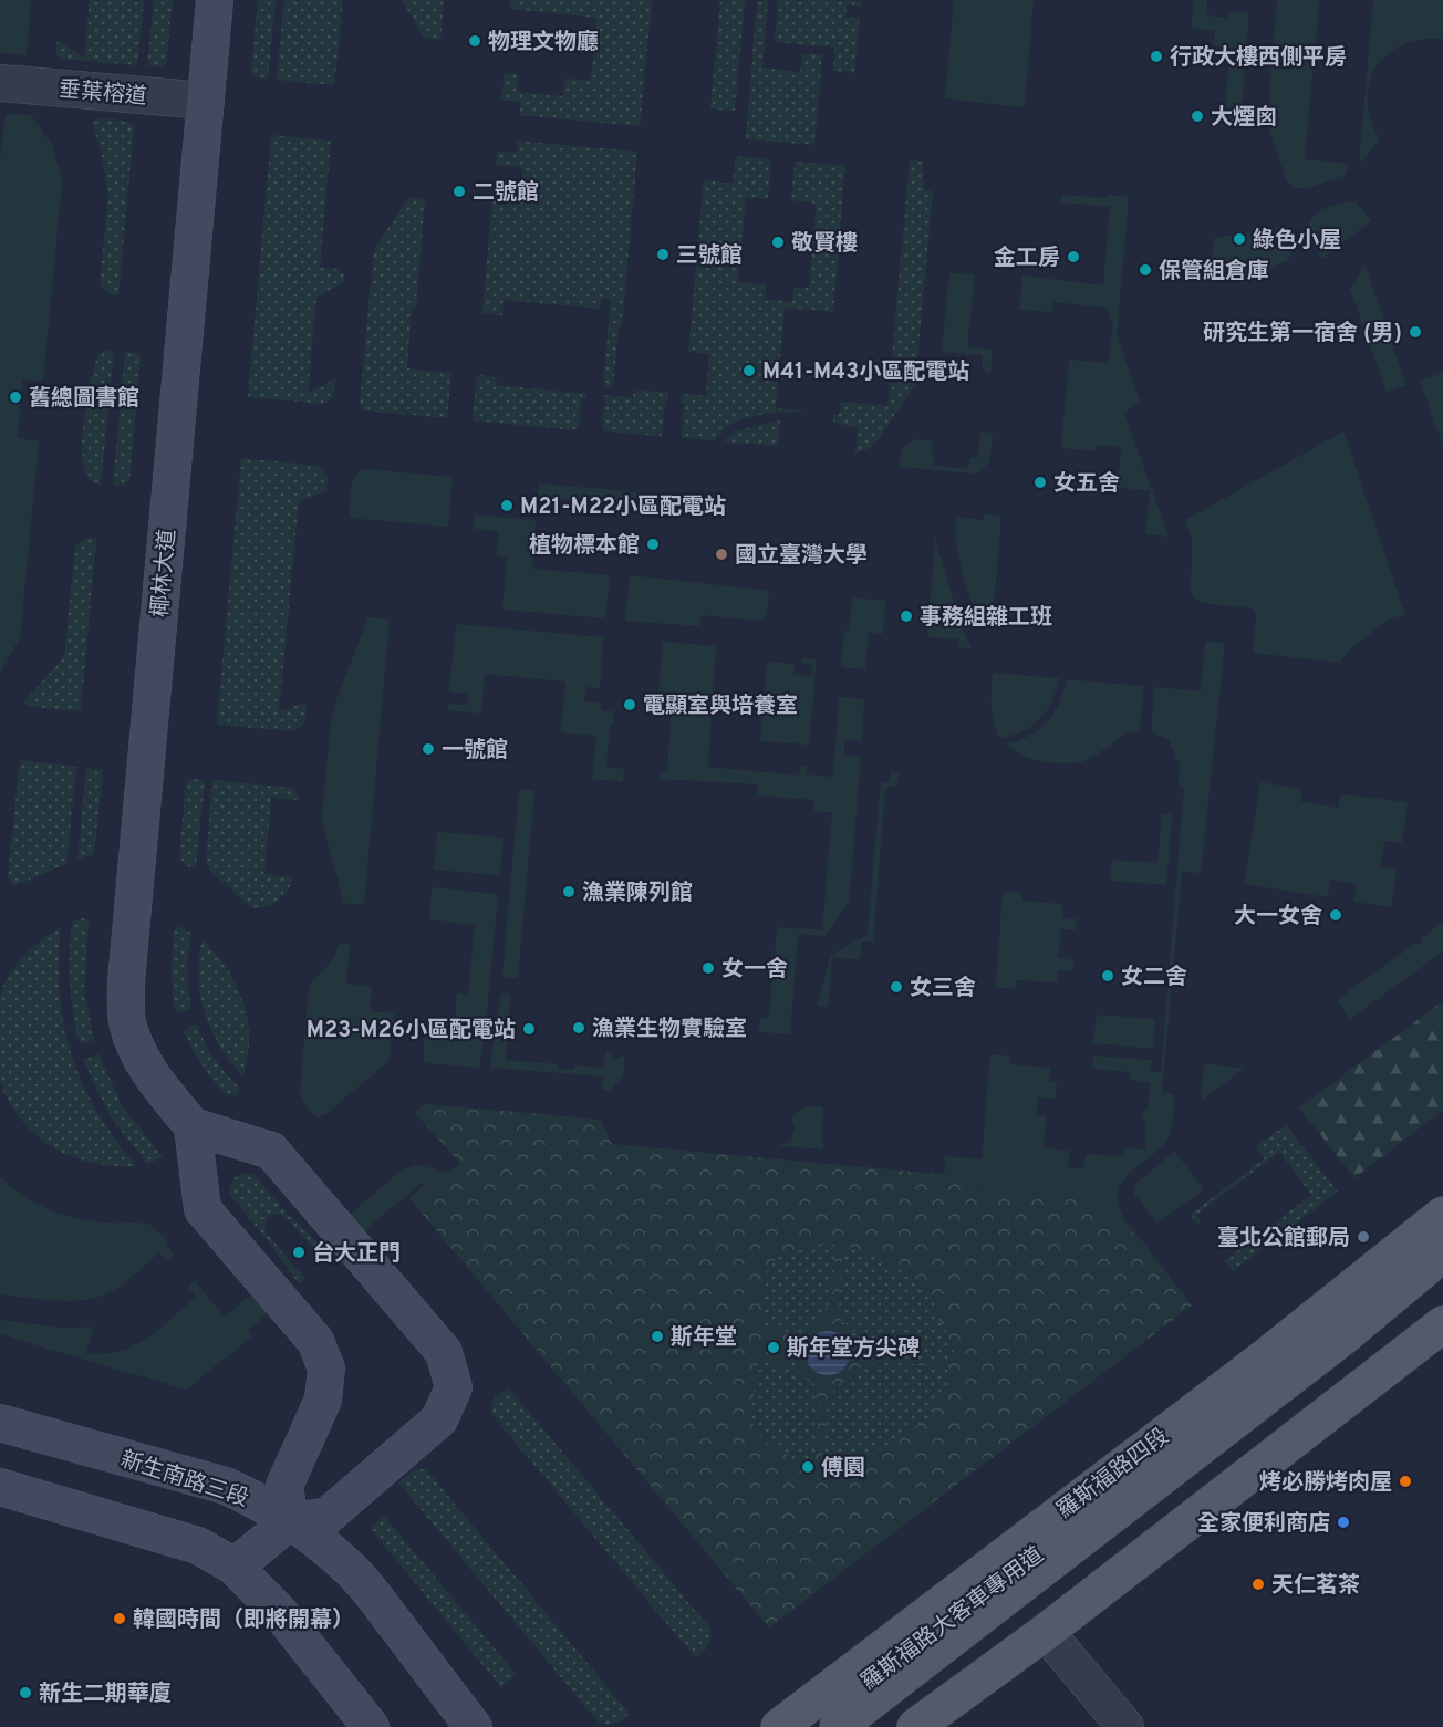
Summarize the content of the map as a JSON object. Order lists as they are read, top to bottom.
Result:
{
  "streets": {
    "main road": ["羅斯福路四段", "羅斯福路大客車專用道"],
    "street": ["垂葉榕道", "椰林大道", "新生南路三段"]
  },
  "crossings": [
    ["垂葉榕道", "椰林大道"]
  ],
  "places": [
    "物理文物廳",
    "行政大樓西側平房",
    "大煙囪",
    "二號館",
    "綠色小屋",
    "敬賢樓",
    "三號館",
    "金工房",
    "保管組倉庫",
    "研究生第一宿舍 (男)",
    "M41-M43小區配電站",
    "舊總圖書館",
    "女五舍",
    "M21-M22小區配電站",
    "植物標本館",
    "國立臺灣大學",
    "事務組雜工班",
    "電顯室與培養室",
    "一號館",
    "漁業陳列館",
    "大一女舍",
    "女一舍",
    "女二舍",
    "女三舍",
    "漁業生物實驗室",
    "M23-M26小區配電站",
    "臺北公館郵局",
    "台大正門",
    "斯年堂",
    "斯年堂方尖碑",
    "傅園",
    "烤必勝烤肉屋",
    "全家便利商店",
    "天仁茗茶",
    "韓國時間（即將開幕）",
    "新生二期華廈"
  ]
}
